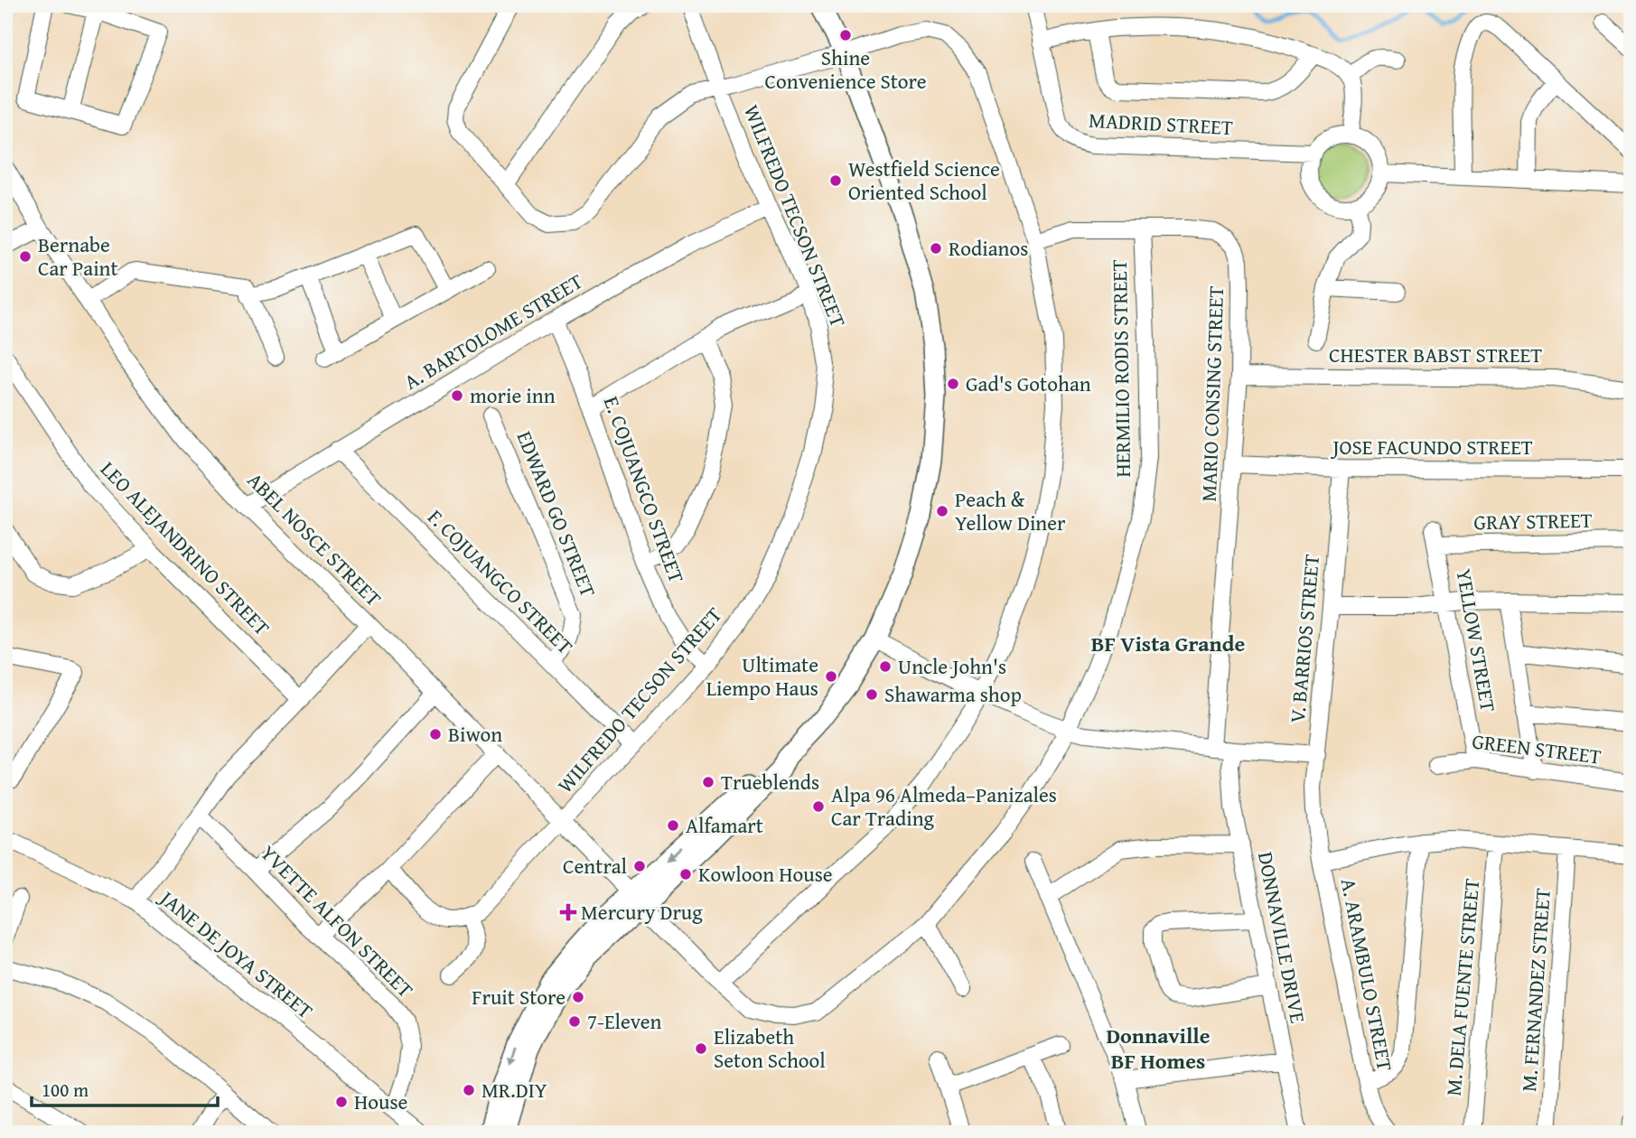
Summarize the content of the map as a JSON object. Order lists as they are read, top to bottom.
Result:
{
  "streets": {
    "street": [
      "MADRID STREET",
      "WILFREDO TECSON STREET",
      "A. BARTOLOME STREET",
      "CHESTER BABST STREET",
      "HERMILIO RODIS STREET",
      "MARIO CONSING STREET",
      "JOSE FACUNDO STREET",
      "E. COJUANGCO STREET",
      "EDWARD GO STREET",
      "GRAY STREET",
      "ABEL NOSCE STREET",
      "LEO ALEJANDRINO STREET",
      "F. COJUANGCO STREET",
      "V. BARRIOS STREET",
      "YELLOW STREET",
      "GREEN STREET",
      "YVETTE ALFON STREET",
      "DONNAVILLE DRIVE",
      "JANE DE JOYA STREET",
      "A. ARAMBULO STREET",
      "M. DELA FUENTE STREET",
      "M. FERNANDEZ STREET"
    ]
  },
  "crossings": [
    ["WILFREDO TECSON STREET", "A. BARTOLOME STREET"],
    ["WILFREDO TECSON STREET", "E. COJUANGCO STREET"],
    ["WILFREDO TECSON STREET", "ABEL NOSCE STREET"],
    ["WILFREDO TECSON STREET", "F. COJUANGCO STREET"],
    ["A. BARTOLOME STREET", "E. COJUANGCO STREET"],
    ["A. BARTOLOME STREET", "ABEL NOSCE STREET"],
    ["A. BARTOLOME STREET", "F. COJUANGCO STREET"],
    ["CHESTER BABST STREET", "MARIO CONSING STREET"],
    ["HERMILIO RODIS STREET", "MARIO CONSING STREET"],
    ["HERMILIO RODIS STREET", "ABEL NOSCE STREET"],
    ["MARIO CONSING STREET", "JOSE FACUNDO STREET"],
    ["JOSE FACUNDO STREET", "V. BARRIOS STREET"],
    ["EDWARD GO STREET", "F. COJUANGCO STREET"],
    ["GRAY STREET", "YELLOW STREET"],
    ["V. BARRIOS STREET", "A. ARAMBULO STREET"],
    ["YELLOW STREET", "GREEN STREET"],
    ["YVETTE ALFON STREET", "JANE DE JOYA STREET"]
  ],
  "districts": ["BF Vista Grande", "Donnaville BF Homes"],
  "places": {
    "other": [
      "Shine Convenience Store",
      "Westfield Science Oriented School",
      "Rodianos",
      "Bernabe Car Paint",
      "Gad's Gotohan",
      "morie inn",
      "Peach & Yellow Diner",
      "Uncle John's",
      "Ultimate Liempo Haus",
      "Shawarma shop",
      "Biwon",
      "Trueblends",
      "Alpa 96 Almeda–Panizales Car Trading",
      "Alfamart",
      "Central",
      "Kowloon House",
      "Fruit Store",
      "7-Eleven",
      "Elizabeth Seton School",
      "MR.DIY",
      "House"
    ],
    "health": ["Mercury Drug"]
  },
  "scale_bar": "100 m"
}
